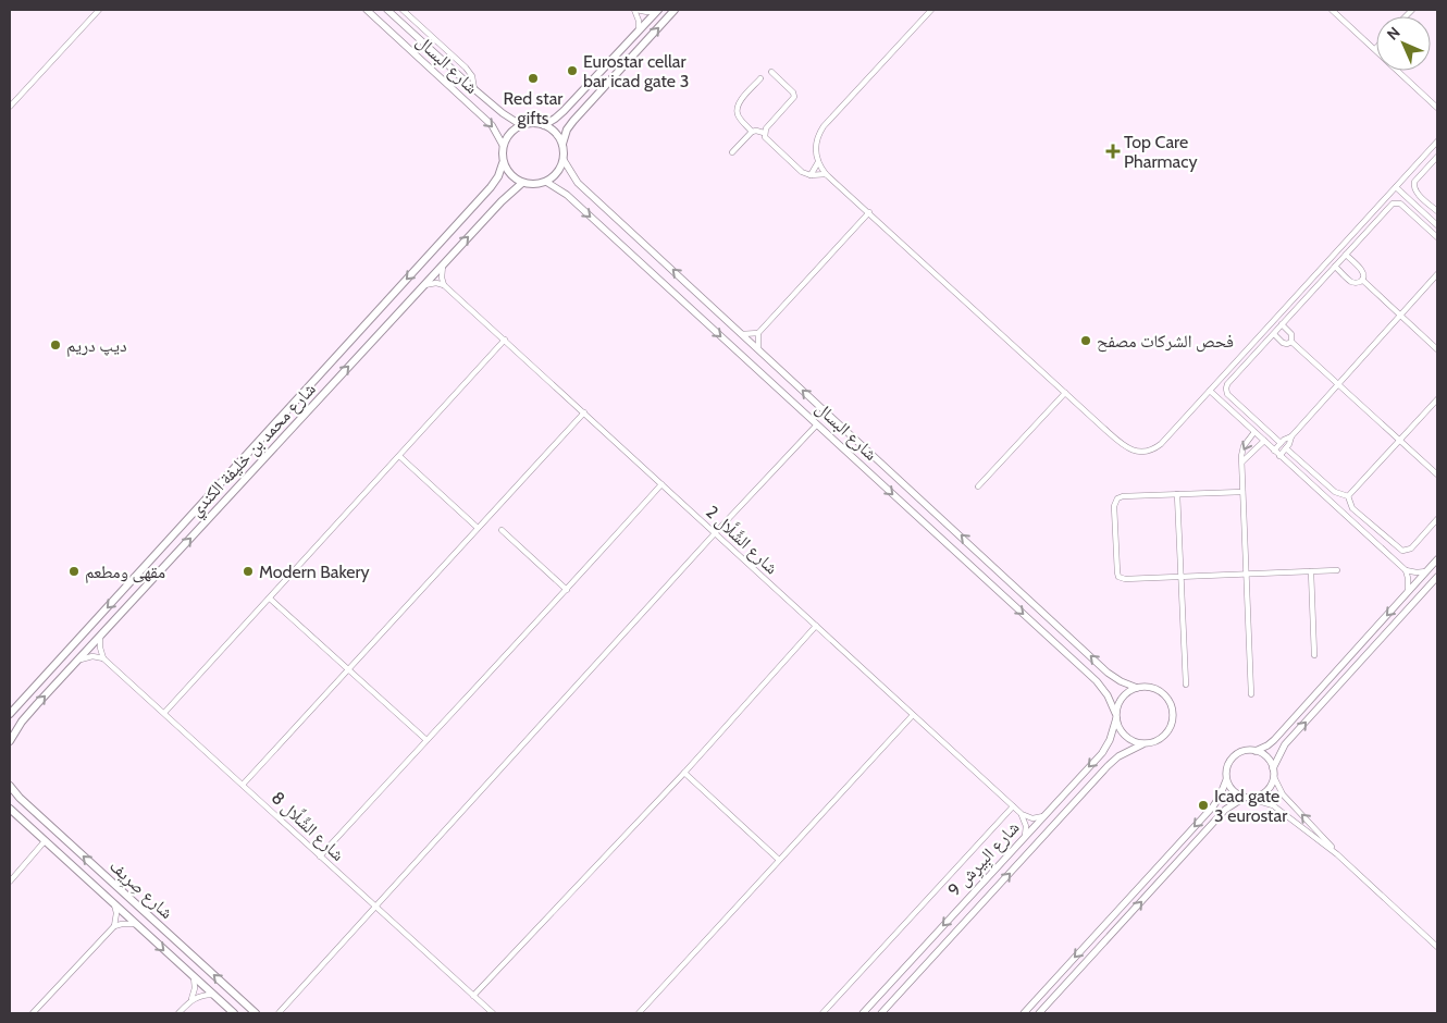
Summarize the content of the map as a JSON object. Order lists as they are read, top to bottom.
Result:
{
  "streets": {
    "main road": ["شارع محمد بن خليفة الكندي", "شارع صِرِيف"],
    "street": [
      "شارع البسال",
      "شارع الشَّلَّال 2",
      "شارع الشَّلَّال 8",
      "شارع البِيرِش 9"
    ]
  },
  "crossings": [
    ["شارع البسال", "شارع محمد بن خليفة الكندي"],
    ["شارع البسال", "شارع البِيرِش 9"]
  ],
  "places": {
    "other": [
      "Eurostar cellar bar icad gate 3",
      "Red star gifts",
      "فحص الشركات مصفح",
      "دیپ دریم",
      "مقهى ومطعم",
      "Modern Bakery",
      "Icad gate 3 eurostar"
    ],
    "health": ["Top Care Pharmacy"]
  },
  "north": "top left"
}
